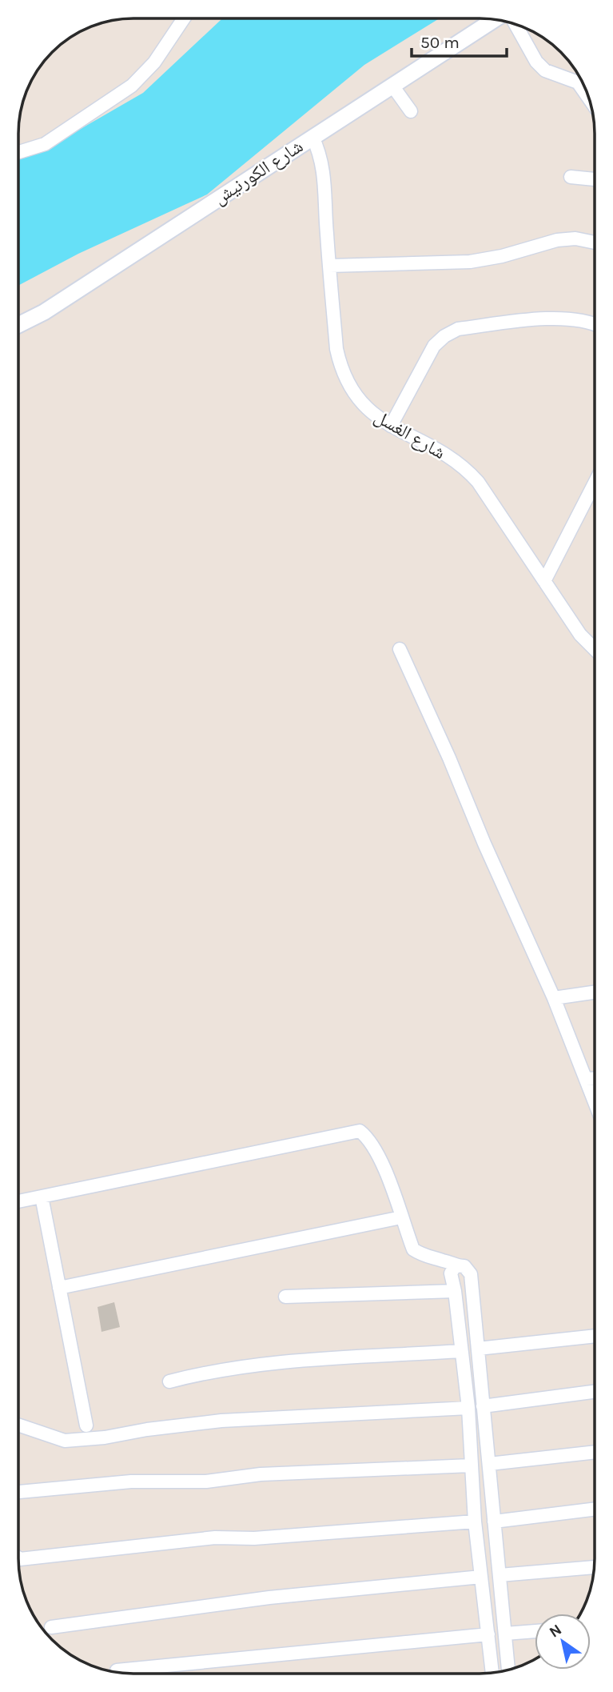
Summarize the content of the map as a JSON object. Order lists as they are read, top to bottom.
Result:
{
  "streets": {
    "street": ["شارع الكورنيش", "شارع الغسل"]
  },
  "crossings": [
    ["شارع الكورنيش", "شارع الغسل"]
  ],
  "scale_bar": "50 m",
  "north": "top left"
}
